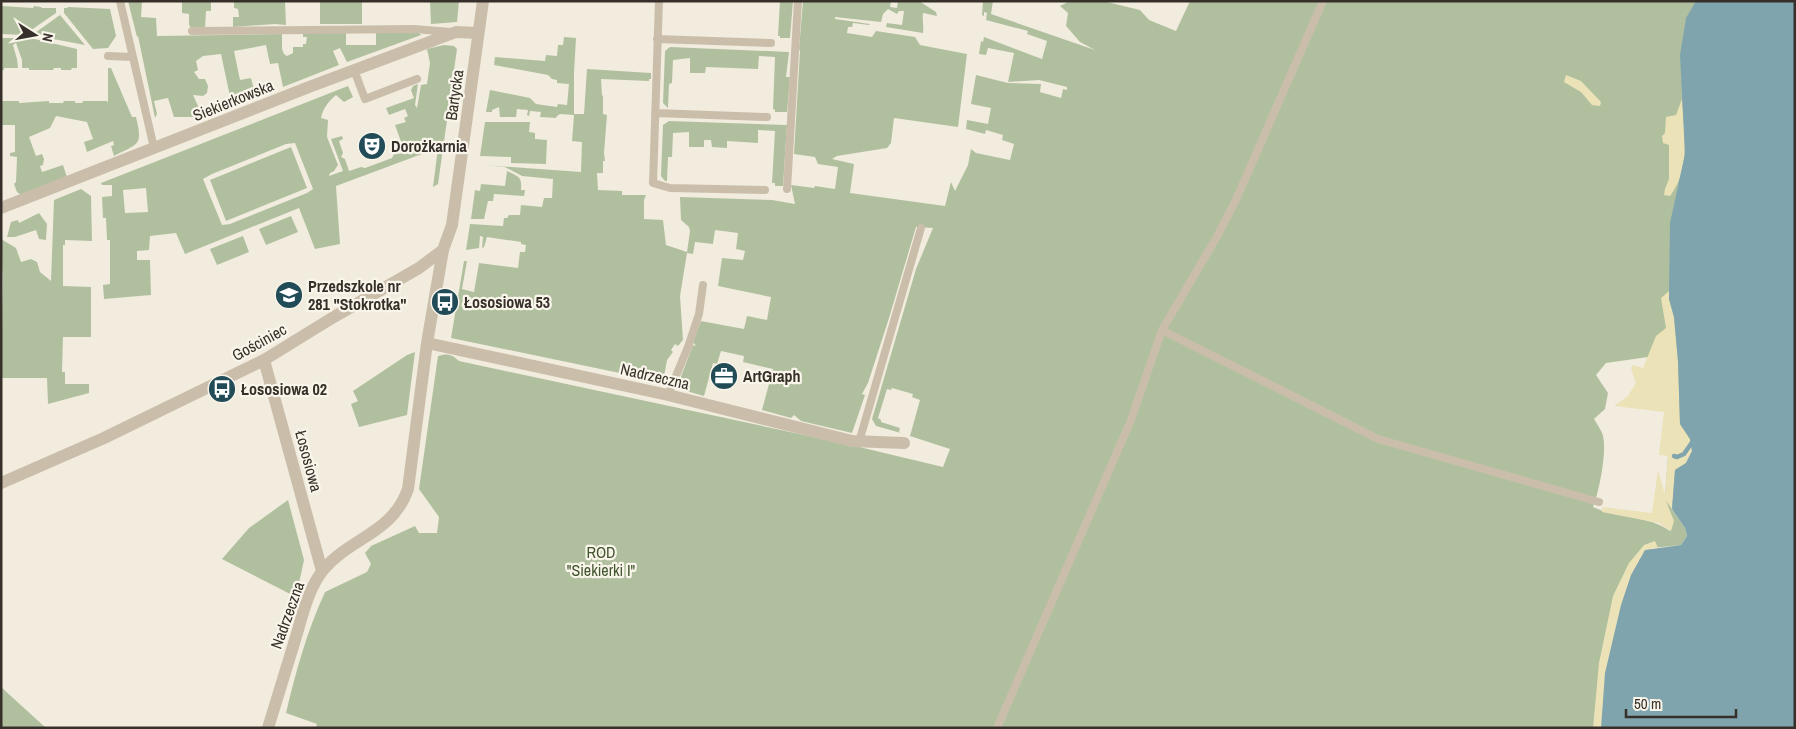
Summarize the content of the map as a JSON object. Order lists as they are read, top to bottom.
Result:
{
  "streets": {
    "street": [
      "Bartycka",
      "Siekierkowska",
      "Gościniec",
      "Nadrzeczna",
      "Łososiowa"
    ]
  },
  "crossings": [
    ["Bartycka", "Siekierkowska"],
    ["Bartycka", "Gościniec"],
    ["Bartycka", "Nadrzeczna"],
    ["Gościniec", "Nadrzeczna"],
    ["Gościniec", "Łososiowa"],
    ["Nadrzeczna", "Łososiowa"]
  ],
  "parks": ["ROD \"Siekierki I\""],
  "places": {
    "theatre": ["Dorożkarnia"],
    "school or university": ["Przedszkole nr 281 \"Stokrotka\""],
    "bus stop": ["Łososiowa 53", "Łososiowa 02"],
    "office": ["ArtGraph"]
  },
  "scale_bar": "50 m",
  "north": "right"
}
